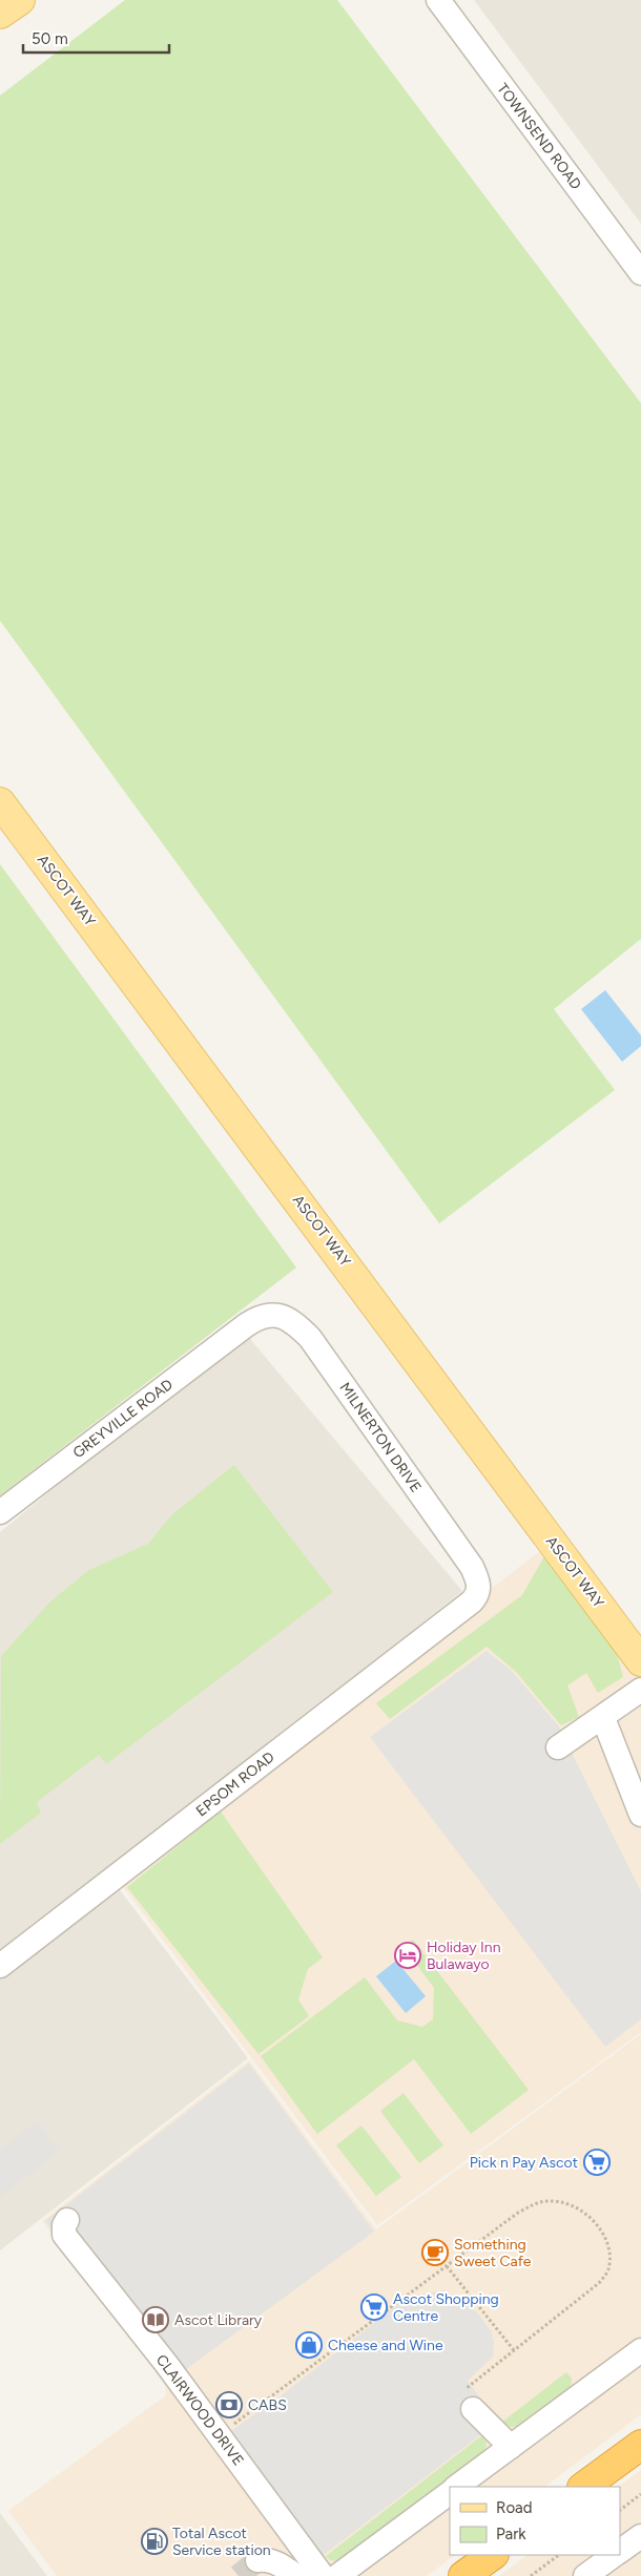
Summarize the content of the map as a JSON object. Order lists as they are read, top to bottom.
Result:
{
  "streets": {
    "main road": ["ASCOT WAY"],
    "street": [
      "TOWNSEND ROAD",
      "GREYVILLE ROAD",
      "MILNERTON DRIVE",
      "EPSOM ROAD",
      "CLAIRWOOD DRIVE"
    ]
  },
  "crossings": [
    ["GREYVILLE ROAD", "MILNERTON DRIVE"],
    ["MILNERTON DRIVE", "EPSOM ROAD"]
  ],
  "places": {
    "hotel": ["Holiday Inn Bulawayo"],
    "supermarket": ["Pick n Pay Ascot", "Ascot Shopping Centre"],
    "cafe": ["Something Sweet Cafe"],
    "library": ["Ascot Library"],
    "shop": ["Cheese and Wine"],
    "bank": ["CABS"],
    "fuel station": ["Total Ascot Service station"]
  },
  "legend": ["Road", "Park"],
  "scale_bar": "50 m"
}
